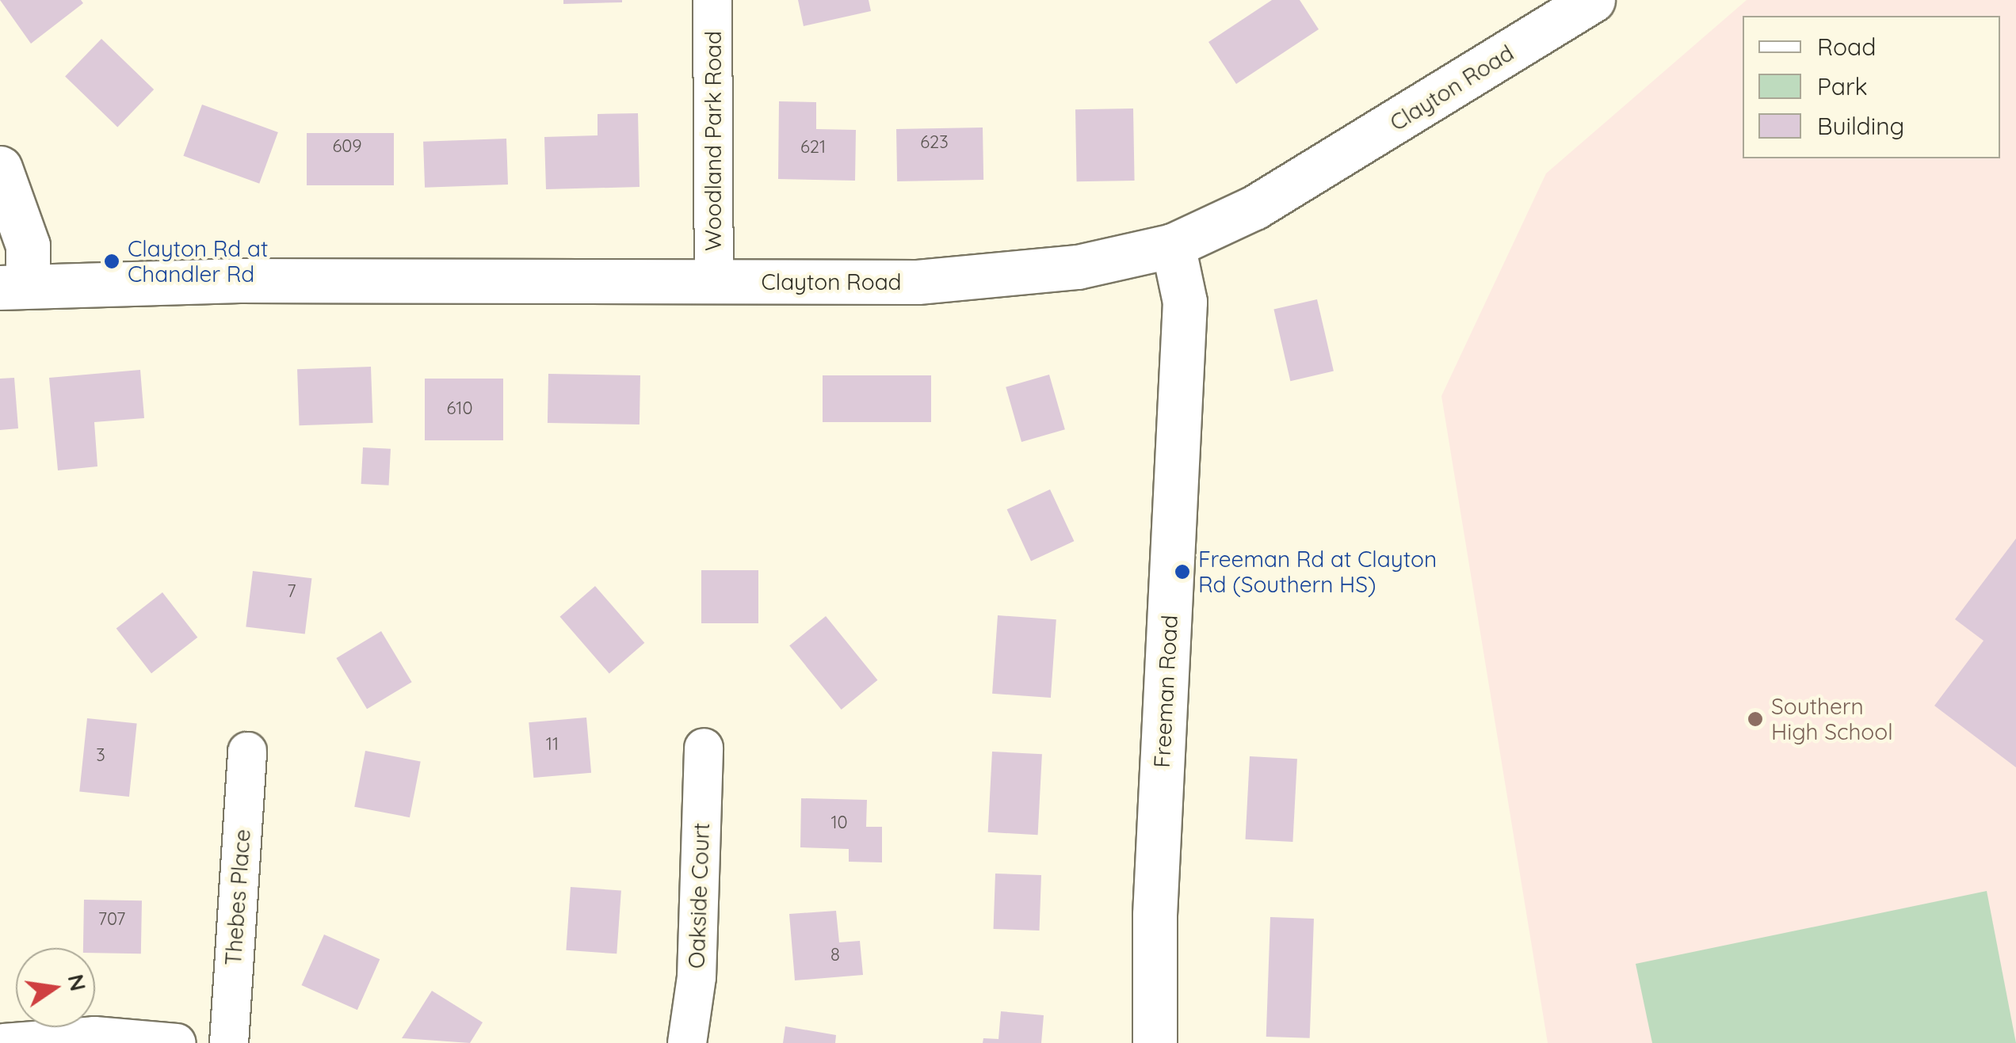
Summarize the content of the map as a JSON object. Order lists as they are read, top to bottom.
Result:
{
  "streets": {
    "street": [
      "Clayton Road",
      "Woodland Park Road",
      "Freeman Road",
      "Oakside Court",
      "Thebes Place"
    ]
  },
  "crossings": [
    ["Clayton Road", "Woodland Park Road"],
    ["Clayton Road", "Freeman Road"]
  ],
  "places": ["Clayton Rd at Chandler Rd", "Freeman Rd at Clayton Rd (Southern HS)", "Southern High School"],
  "house_numbers": [
    "623",
    "609",
    "621",
    "610",
    "7",
    "11",
    "3",
    "10",
    "707",
    "8"
  ],
  "legend": ["Road", "Park", "Building"],
  "north": "right"
}
